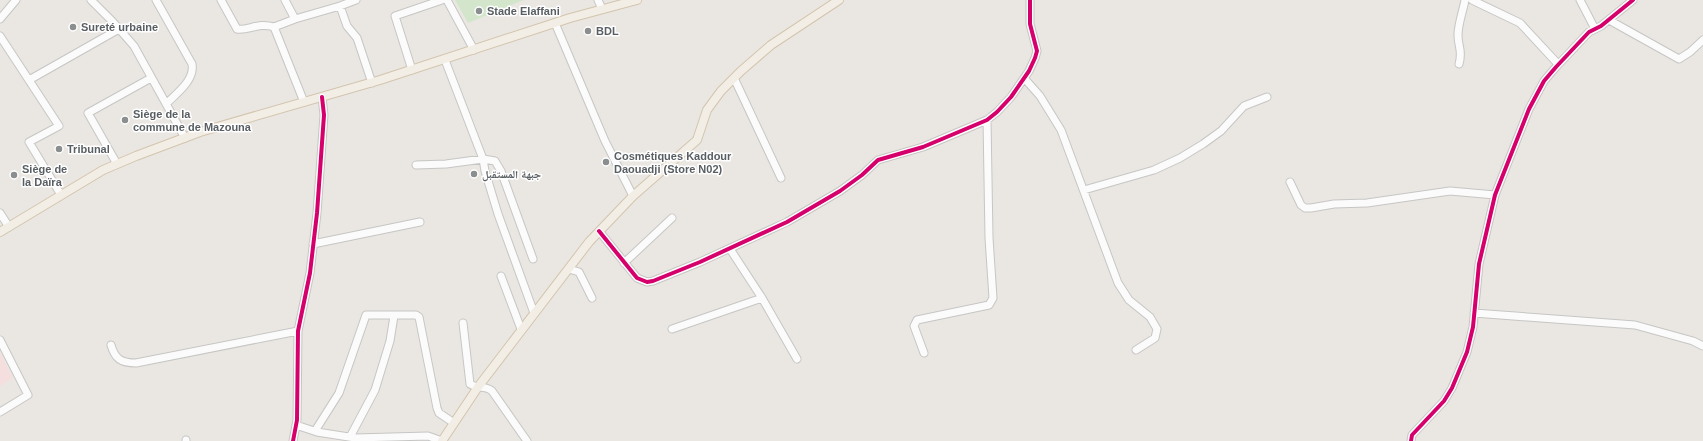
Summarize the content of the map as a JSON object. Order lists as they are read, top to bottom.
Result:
{
  "places": [
    "Stade Elaffani",
    "Sureté urbaine",
    "BDL",
    "Siège de la commune de Mazouna",
    "Tribunal",
    "Cosmétiques Kaddour Daouadji (Store N02)",
    "جبهة المستقبل",
    "Siège de la Daïra"
  ]
}
